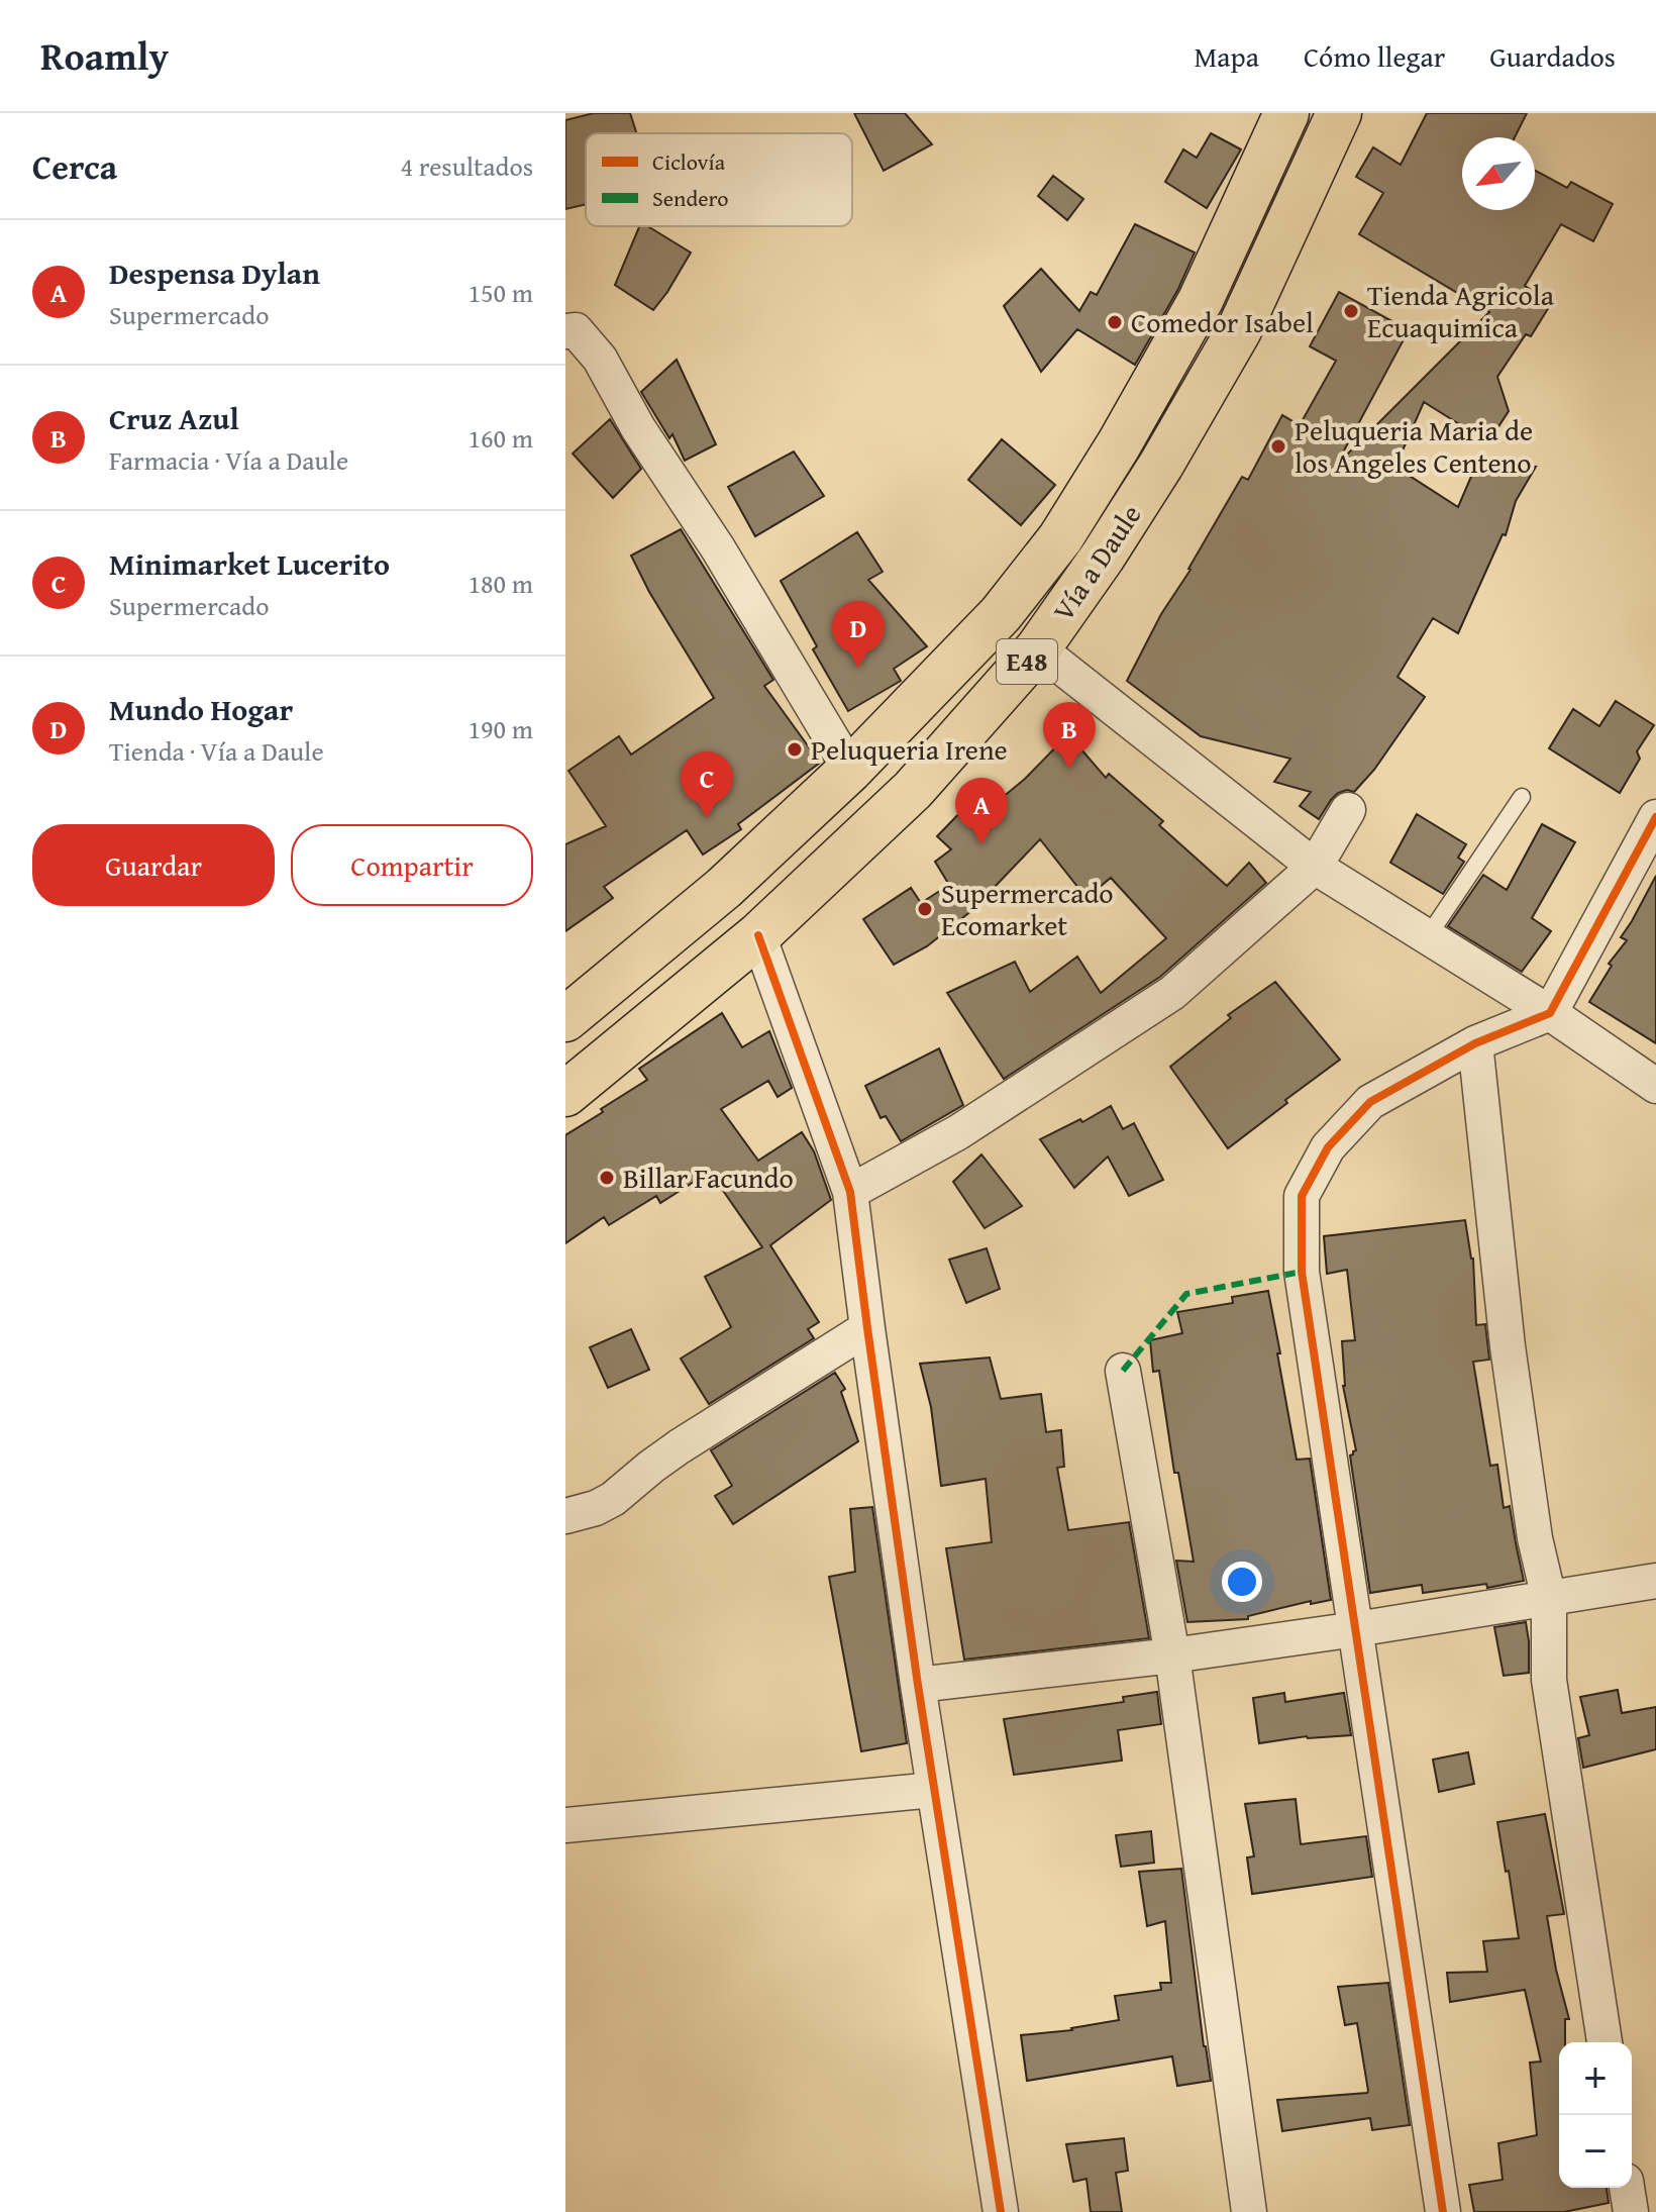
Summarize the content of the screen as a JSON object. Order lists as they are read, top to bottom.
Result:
{
  "streets": {
    "highway": ["Vía a Daule", "E48"]
  },
  "places": [
    "Tienda Agricola Ecuaquimica",
    "Comedor Isabel",
    "Peluqueria Maria de los Angeles Centeno",
    "Peluqueria Irene",
    "Supermercado Ecomarket",
    "Billar Facundo"
  ],
  "legend": ["Ciclovía", "Sendero"],
  "north": "bottom left",
  "page": {
    "header": "Roamly",
    "nav": ["Mapa", "Cómo llegar", "Guardados"],
    "heading": ["Cerca", "4 resultados"],
    "list": [
      {
        "mark": "A",
        "name": "Despensa Dylan",
        "note": "Supermercado",
        "value": "150 m"
      },
      {
        "mark": "B",
        "name": "Cruz Azul",
        "note": "Farmacia · Vía a Daule",
        "value": "160 m"
      },
      {
        "mark": "C",
        "name": "Minimarket Lucerito",
        "note": "Supermercado",
        "value": "180 m"
      },
      {
        "mark": "D",
        "name": "Mundo Hogar",
        "note": "Tienda · Vía a Daule",
        "value": "190 m"
      }
    ],
    "pins": [
      "D",
      "B",
      "C",
      "A"
    ],
    "buttons": ["Guardar", "Compartir"],
    "map_buttons": ["+", "−"]
  }
}
